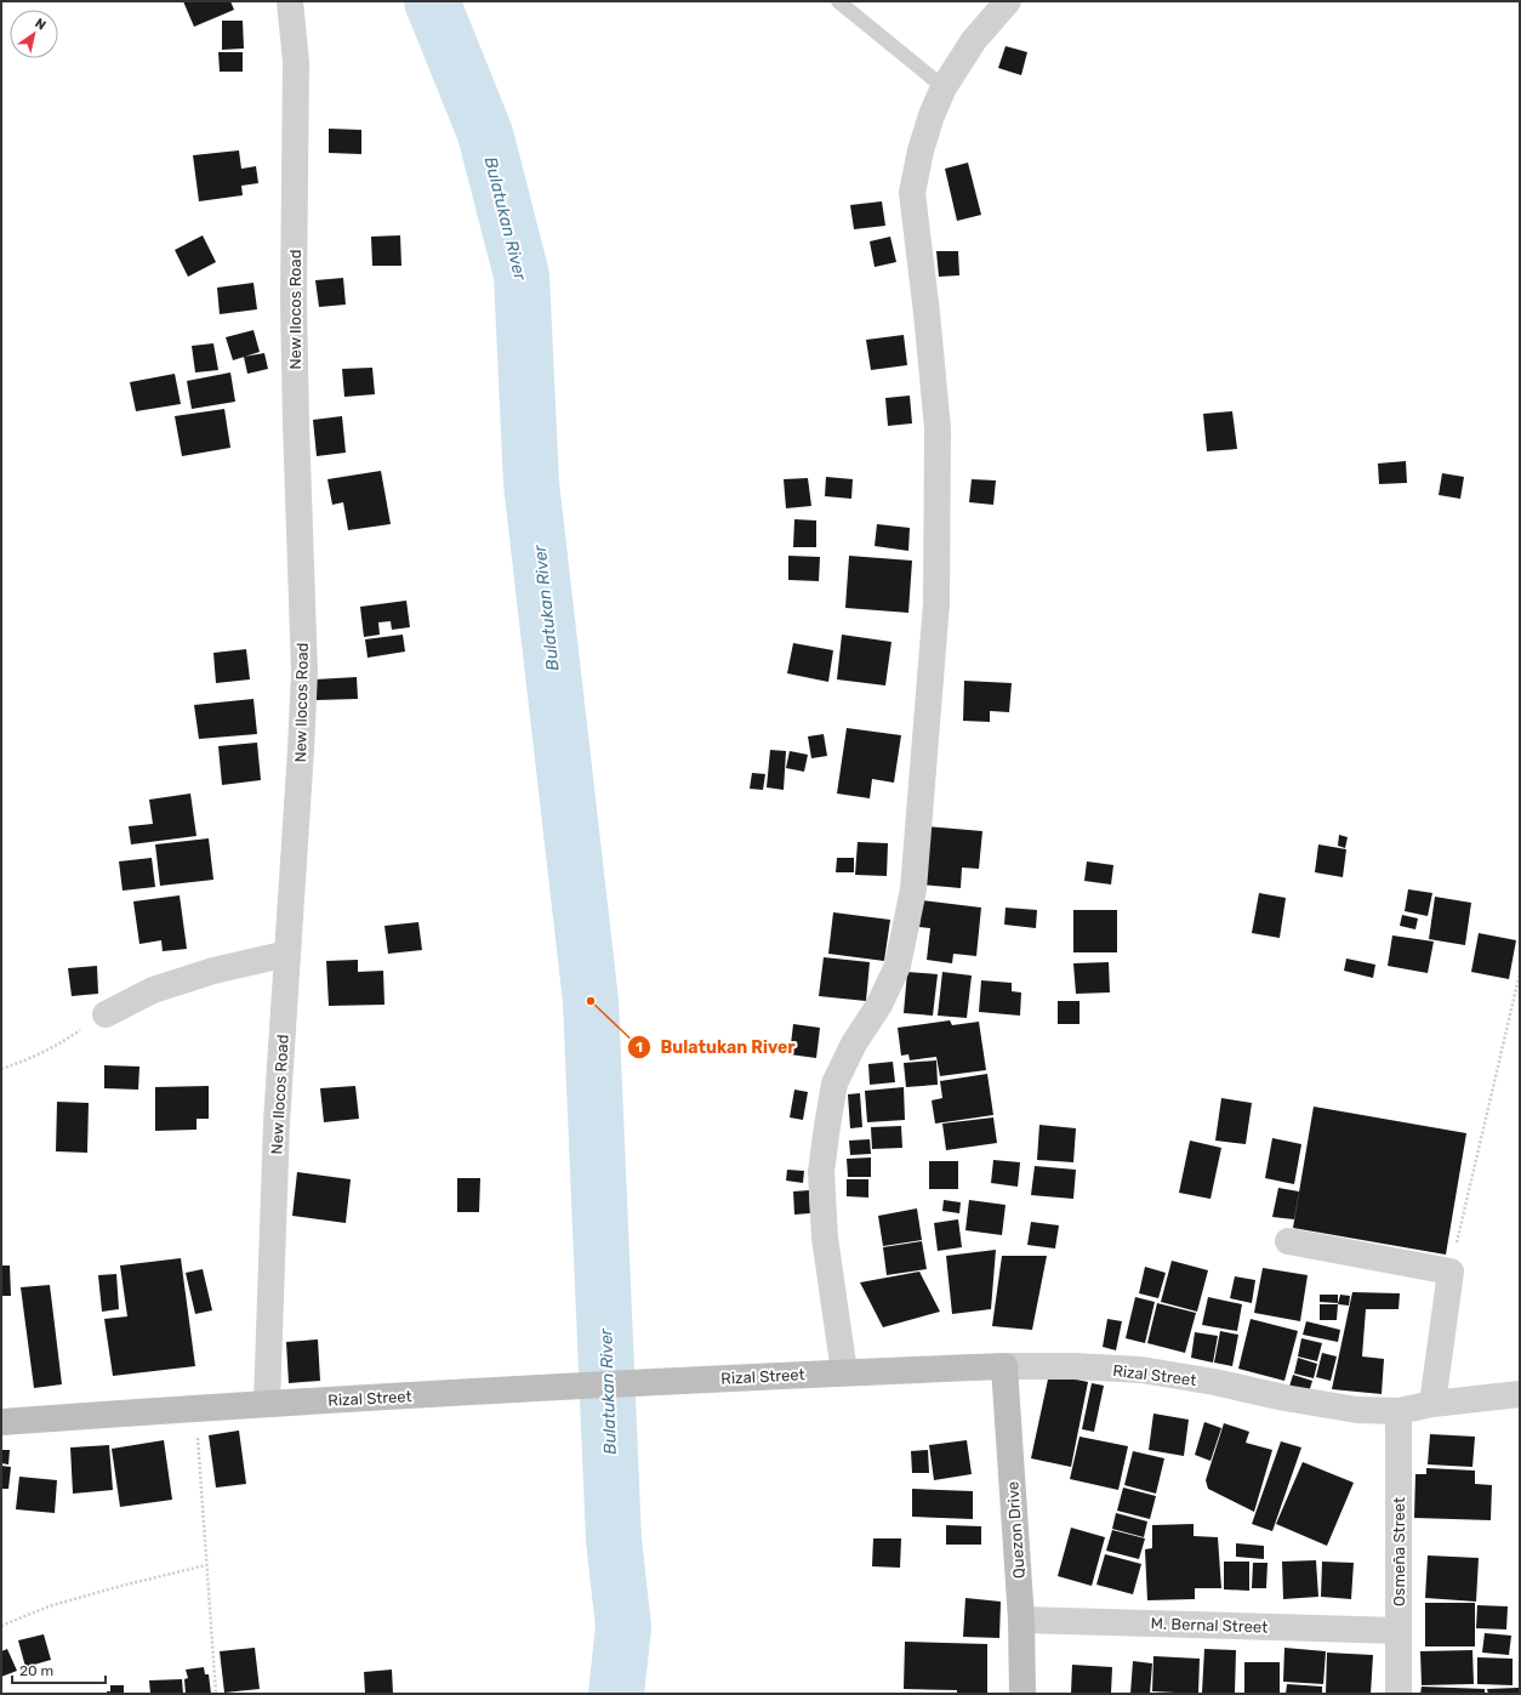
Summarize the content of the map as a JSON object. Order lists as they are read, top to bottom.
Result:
{
  "streets": {
    "main road": ["Rizal Street", "Quezon Drive"],
    "street": ["New Ilocos Road", "Osmeña Street", "M. Bernal Street"]
  },
  "crossings": [
    ["New Ilocos Road", "Rizal Street"],
    ["Rizal Street", "Quezon Drive"],
    ["Rizal Street", "Osmeña Street"],
    ["Quezon Drive", "M. Bernal Street"],
    ["Osmeña Street", "M. Bernal Street"]
  ],
  "water": ["Bulatukan River"],
  "places": ["Bulatukan River"],
  "scale_bar": "20 m",
  "north": "top right"
}
